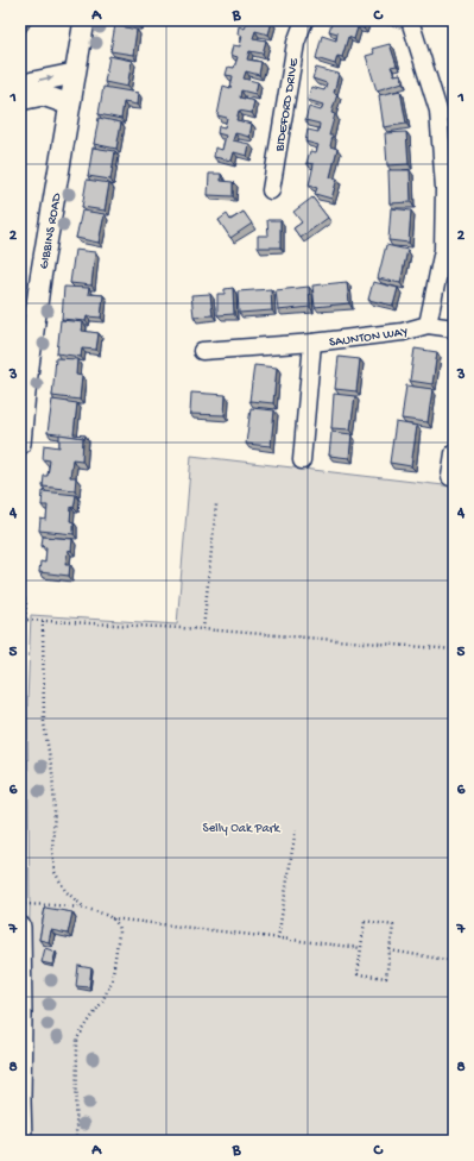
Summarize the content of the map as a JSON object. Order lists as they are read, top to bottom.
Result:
{
  "streets": {
    "street": ["BIDEFORD DRIVE", "GIBBINS ROAD", "SAUNTON WAY"]
  },
  "parks": ["Selly Oak Park"],
  "grid": {
    "columns": ["A", "B", "C"],
    "rows": [
      "1",
      "2",
      "3",
      "4",
      "5",
      "6",
      "7",
      "8"
    ]
  }
}
